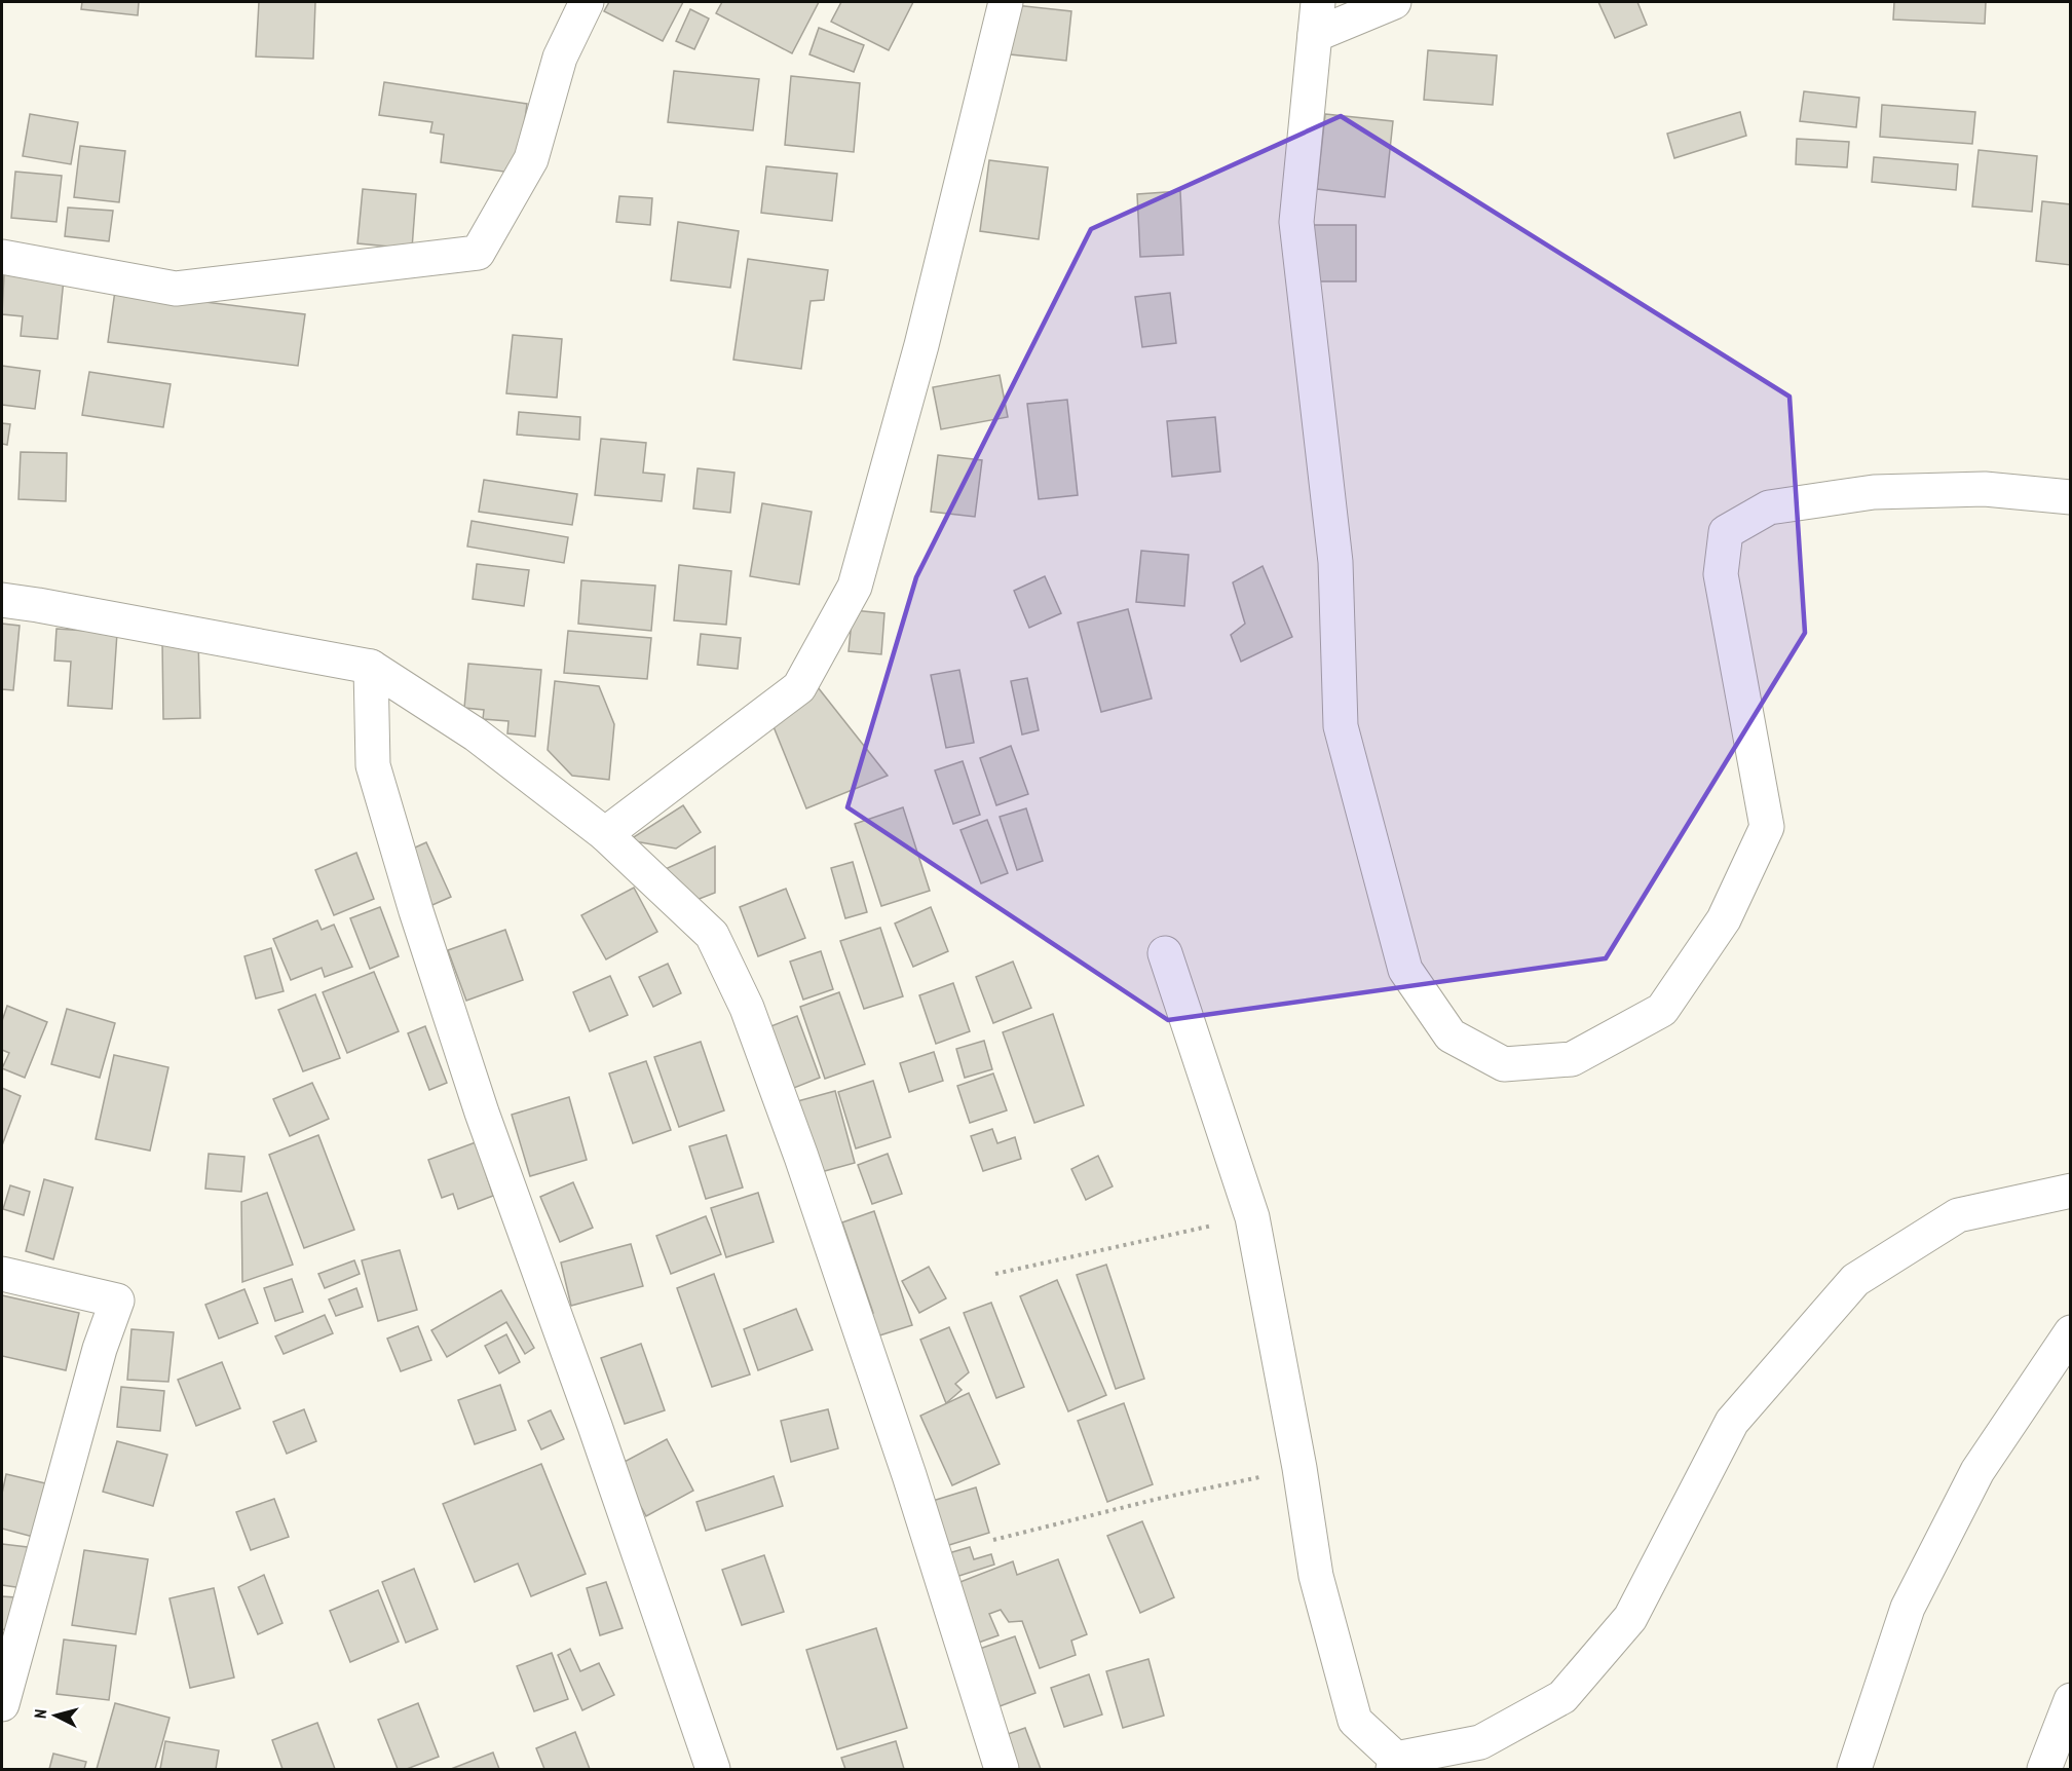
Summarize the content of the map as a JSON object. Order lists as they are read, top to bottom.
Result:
{
  "north": "left"
}
